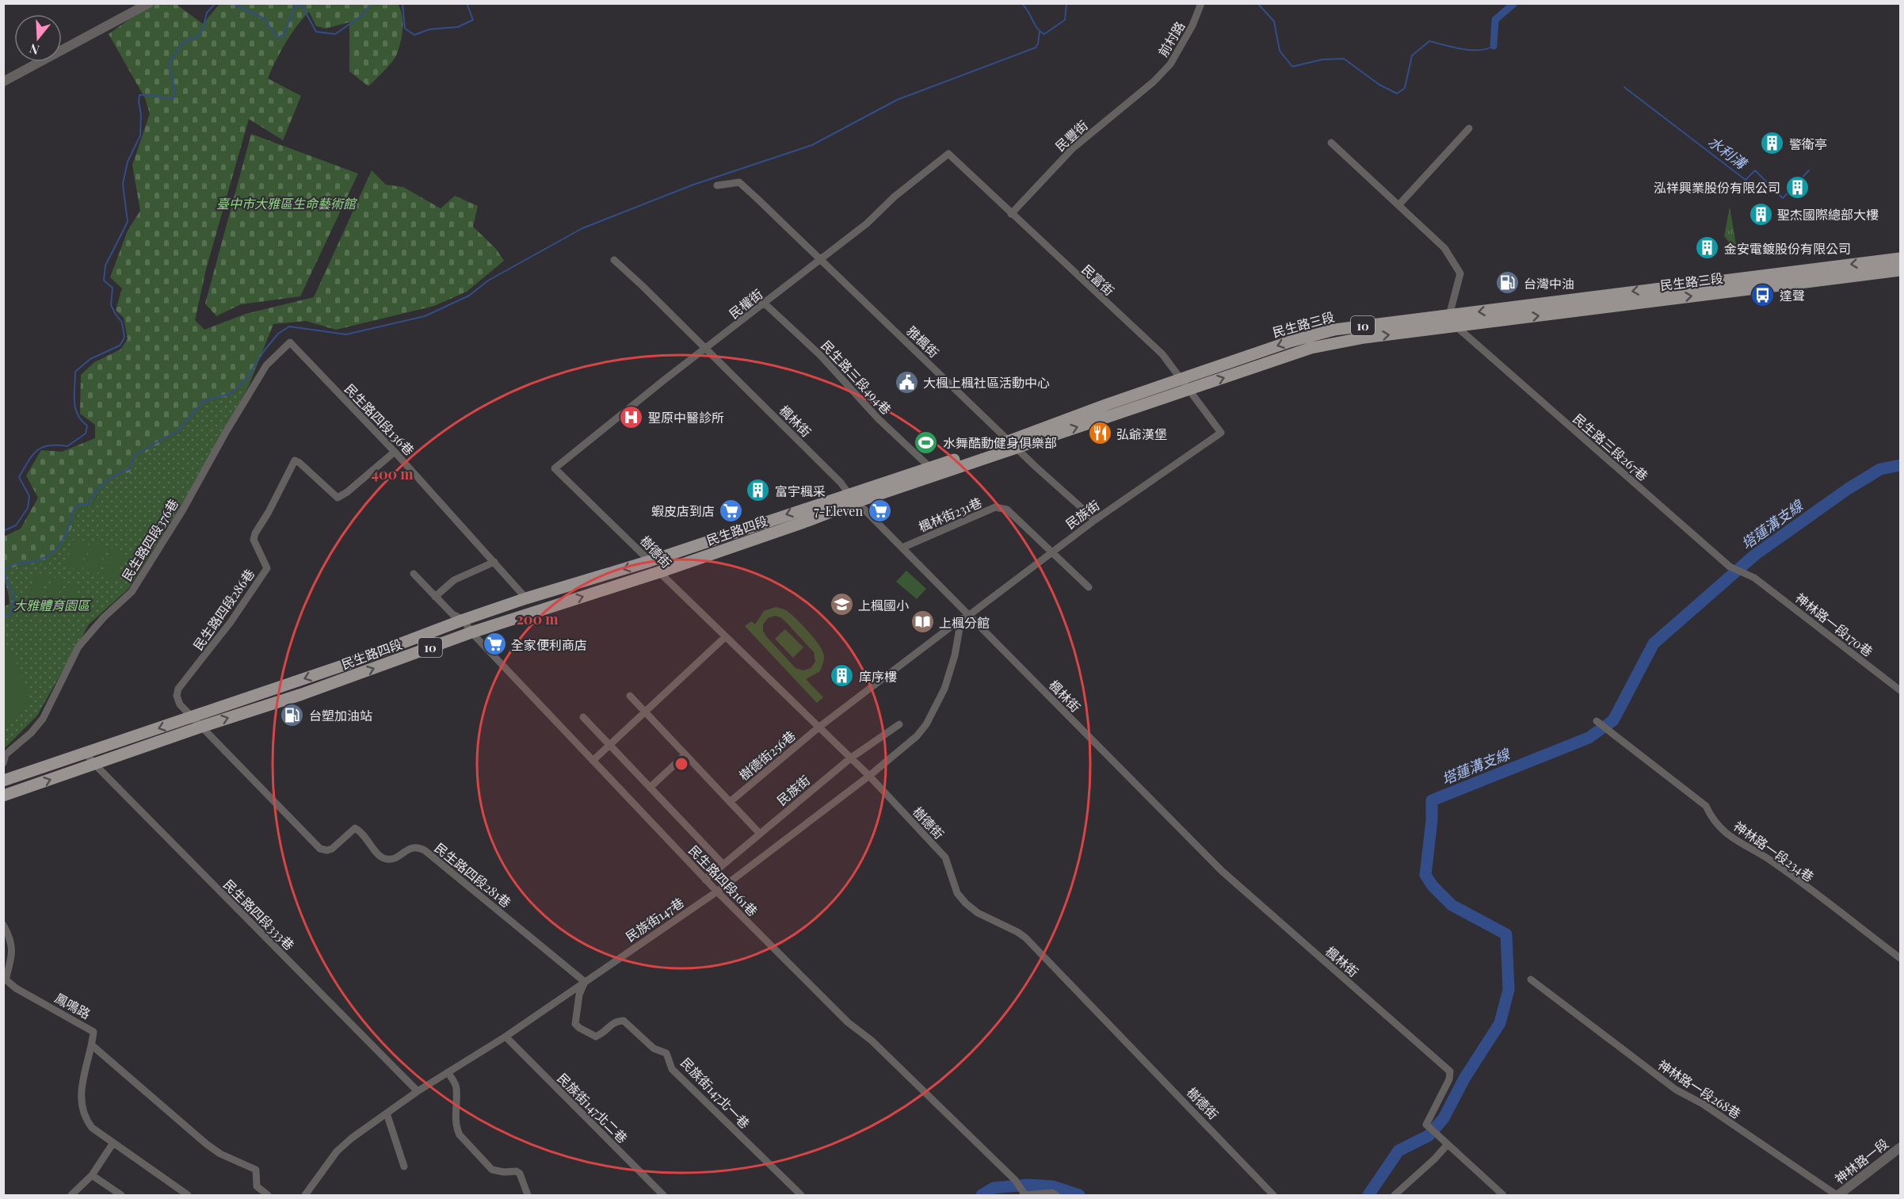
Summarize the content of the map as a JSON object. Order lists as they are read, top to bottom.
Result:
{
  "streets": {
    "main road": ["民生路三段", "10", "民生路四段"],
    "street": [
      "前村路",
      "民豐街",
      "民富街",
      "民權街",
      "雅楓街",
      "民生路三段494巷",
      "民生路四段136巷",
      "楓林街",
      "民生路三段267巷",
      "楓林街231巷",
      "民族街",
      "民生路四段376巷",
      "樹德街",
      "民生路四段286巷",
      "神林路一段170巷",
      "樹德街256巷",
      "神林路一段234巷",
      "民生路四段281巷",
      "民生路四段161巷",
      "民生路四段333巷",
      "民族街147巷",
      "鳳鳴路",
      "神林路一段268巷",
      "民族街147北一巷",
      "民族街147北二巷",
      "神林路一段"
    ]
  },
  "crossings": [
    ["前村路", "民豐街"],
    ["民豐街", "民富街"],
    ["民富街", "民生路三段"],
    ["民富街", "民權街"],
    ["民富街", "民族街"],
    ["民生路三段", "雅楓街"],
    ["民生路三段", "民生路三段494巷"],
    ["民生路三段", "楓林街"],
    ["民生路三段", "民生路三段267巷"],
    ["民生路三段", "民生路四段"],
    ["民權街", "雅楓街"],
    ["民權街", "民生路三段494巷"],
    ["民權街", "楓林街"],
    ["民權街", "樹德街"],
    ["雅楓街", "民族街"],
    ["民生路四段136巷", "民生路四段"],
    ["民生路四段136巷", "民生路四段376巷"],
    ["民生路四段136巷", "民生路四段286巷"],
    ["楓林街", "楓林街231巷"],
    ["楓林街", "民族街"],
    ["楓林街", "民生路四段"],
    ["楓林街", "樹德街256巷"],
    ["楓林街", "民族街147巷"],
    ["民生路三段267巷", "神林路一段170巷"],
    ["楓林街231巷", "民族街"],
    ["民族街", "樹德街"],
    ["民族街", "樹德街256巷"],
    ["民族街", "民生路四段161巷"],
    ["民族街", "民族街147巷"],
    ["民生路四段", "樹德街"],
    ["民生路四段", "民生路四段286巷"],
    ["民生路四段", "民生路四段281巷"],
    ["民生路四段", "民生路四段161巷"],
    ["民生路四段", "民生路四段333巷"],
    ["樹德街", "樹德街256巷"],
    ["樹德街", "民族街147巷"],
    ["民生路四段286巷", "民生路四段281巷"],
    ["樹德街256巷", "民族街147巷"],
    ["民生路四段281巷", "民族街147巷"],
    ["民生路四段281巷", "民族街147北一巷"],
    ["民生路四段161巷", "民族街147巷"],
    ["民生路四段333巷", "民族街147巷"],
    ["民族街147巷", "民族街147北一巷"],
    ["民族街147巷", "民族街147北二巷"],
    ["神林路一段268巷", "神林路一段"]
  ],
  "water": ["水利溝", "塔蓮溝支線"],
  "parks": ["臺中市大雅區生命藝術館", "大雅體育園區"],
  "places": {
    "building": [
      "警衛亭",
      "泓祥興業股份有限公司",
      "聖杰國際總部大樓",
      "金安電鍍股份有限公司",
      "富宇楓采",
      "庠序樓"
    ],
    "fuel station": ["台灣中油", "台塑加油站"],
    "bus stop": ["達聲"],
    "public building": ["大楓上楓社區活動中心"],
    "hospital": ["聖原中醫診所"],
    "restaurant": ["弘爺漢堡"],
    "sports": ["水舞酷動健身俱樂部"],
    "supermarket": ["蝦皮店到店", "7-Eleven", "全家便利商店"],
    "school or university": ["上楓國小"],
    "library": ["上楓分館"]
  },
  "north": "bottom",
  "rings": ["400 m", "200 m"]
}
